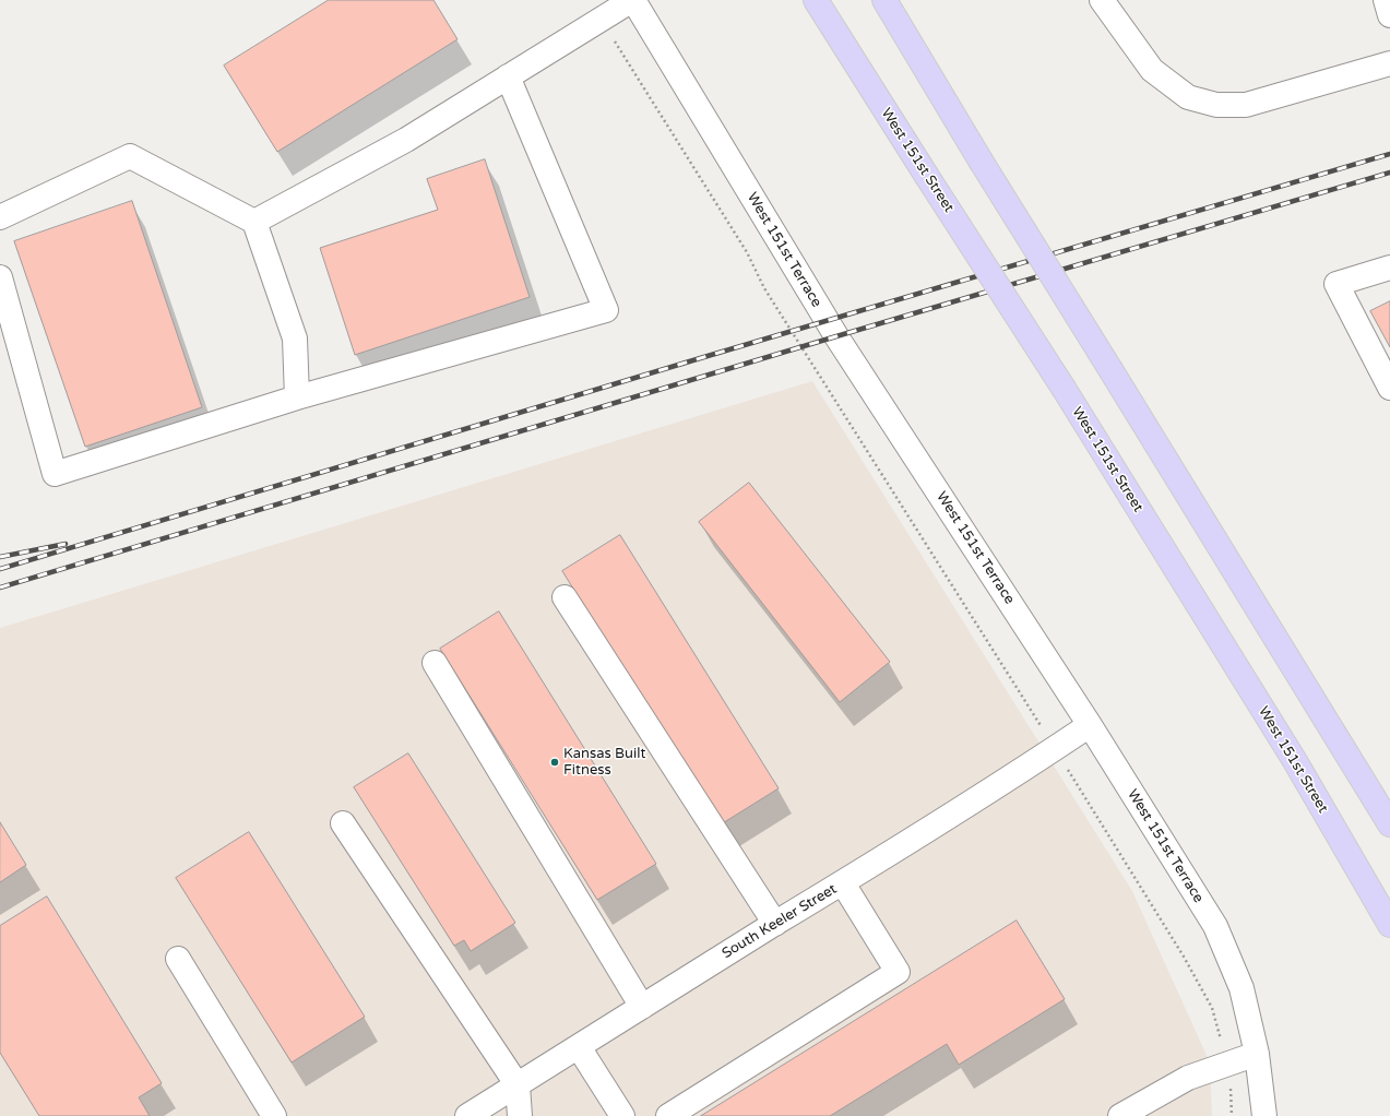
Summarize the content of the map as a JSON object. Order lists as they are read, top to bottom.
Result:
{
  "streets": {
    "main road": ["West 151st Street"],
    "street": ["West 151st Terrace", "South Keeler Street"]
  },
  "crossings": [
    ["West 151st Terrace", "South Keeler Street"]
  ],
  "places": ["Kansas Built Fitness"]
}
